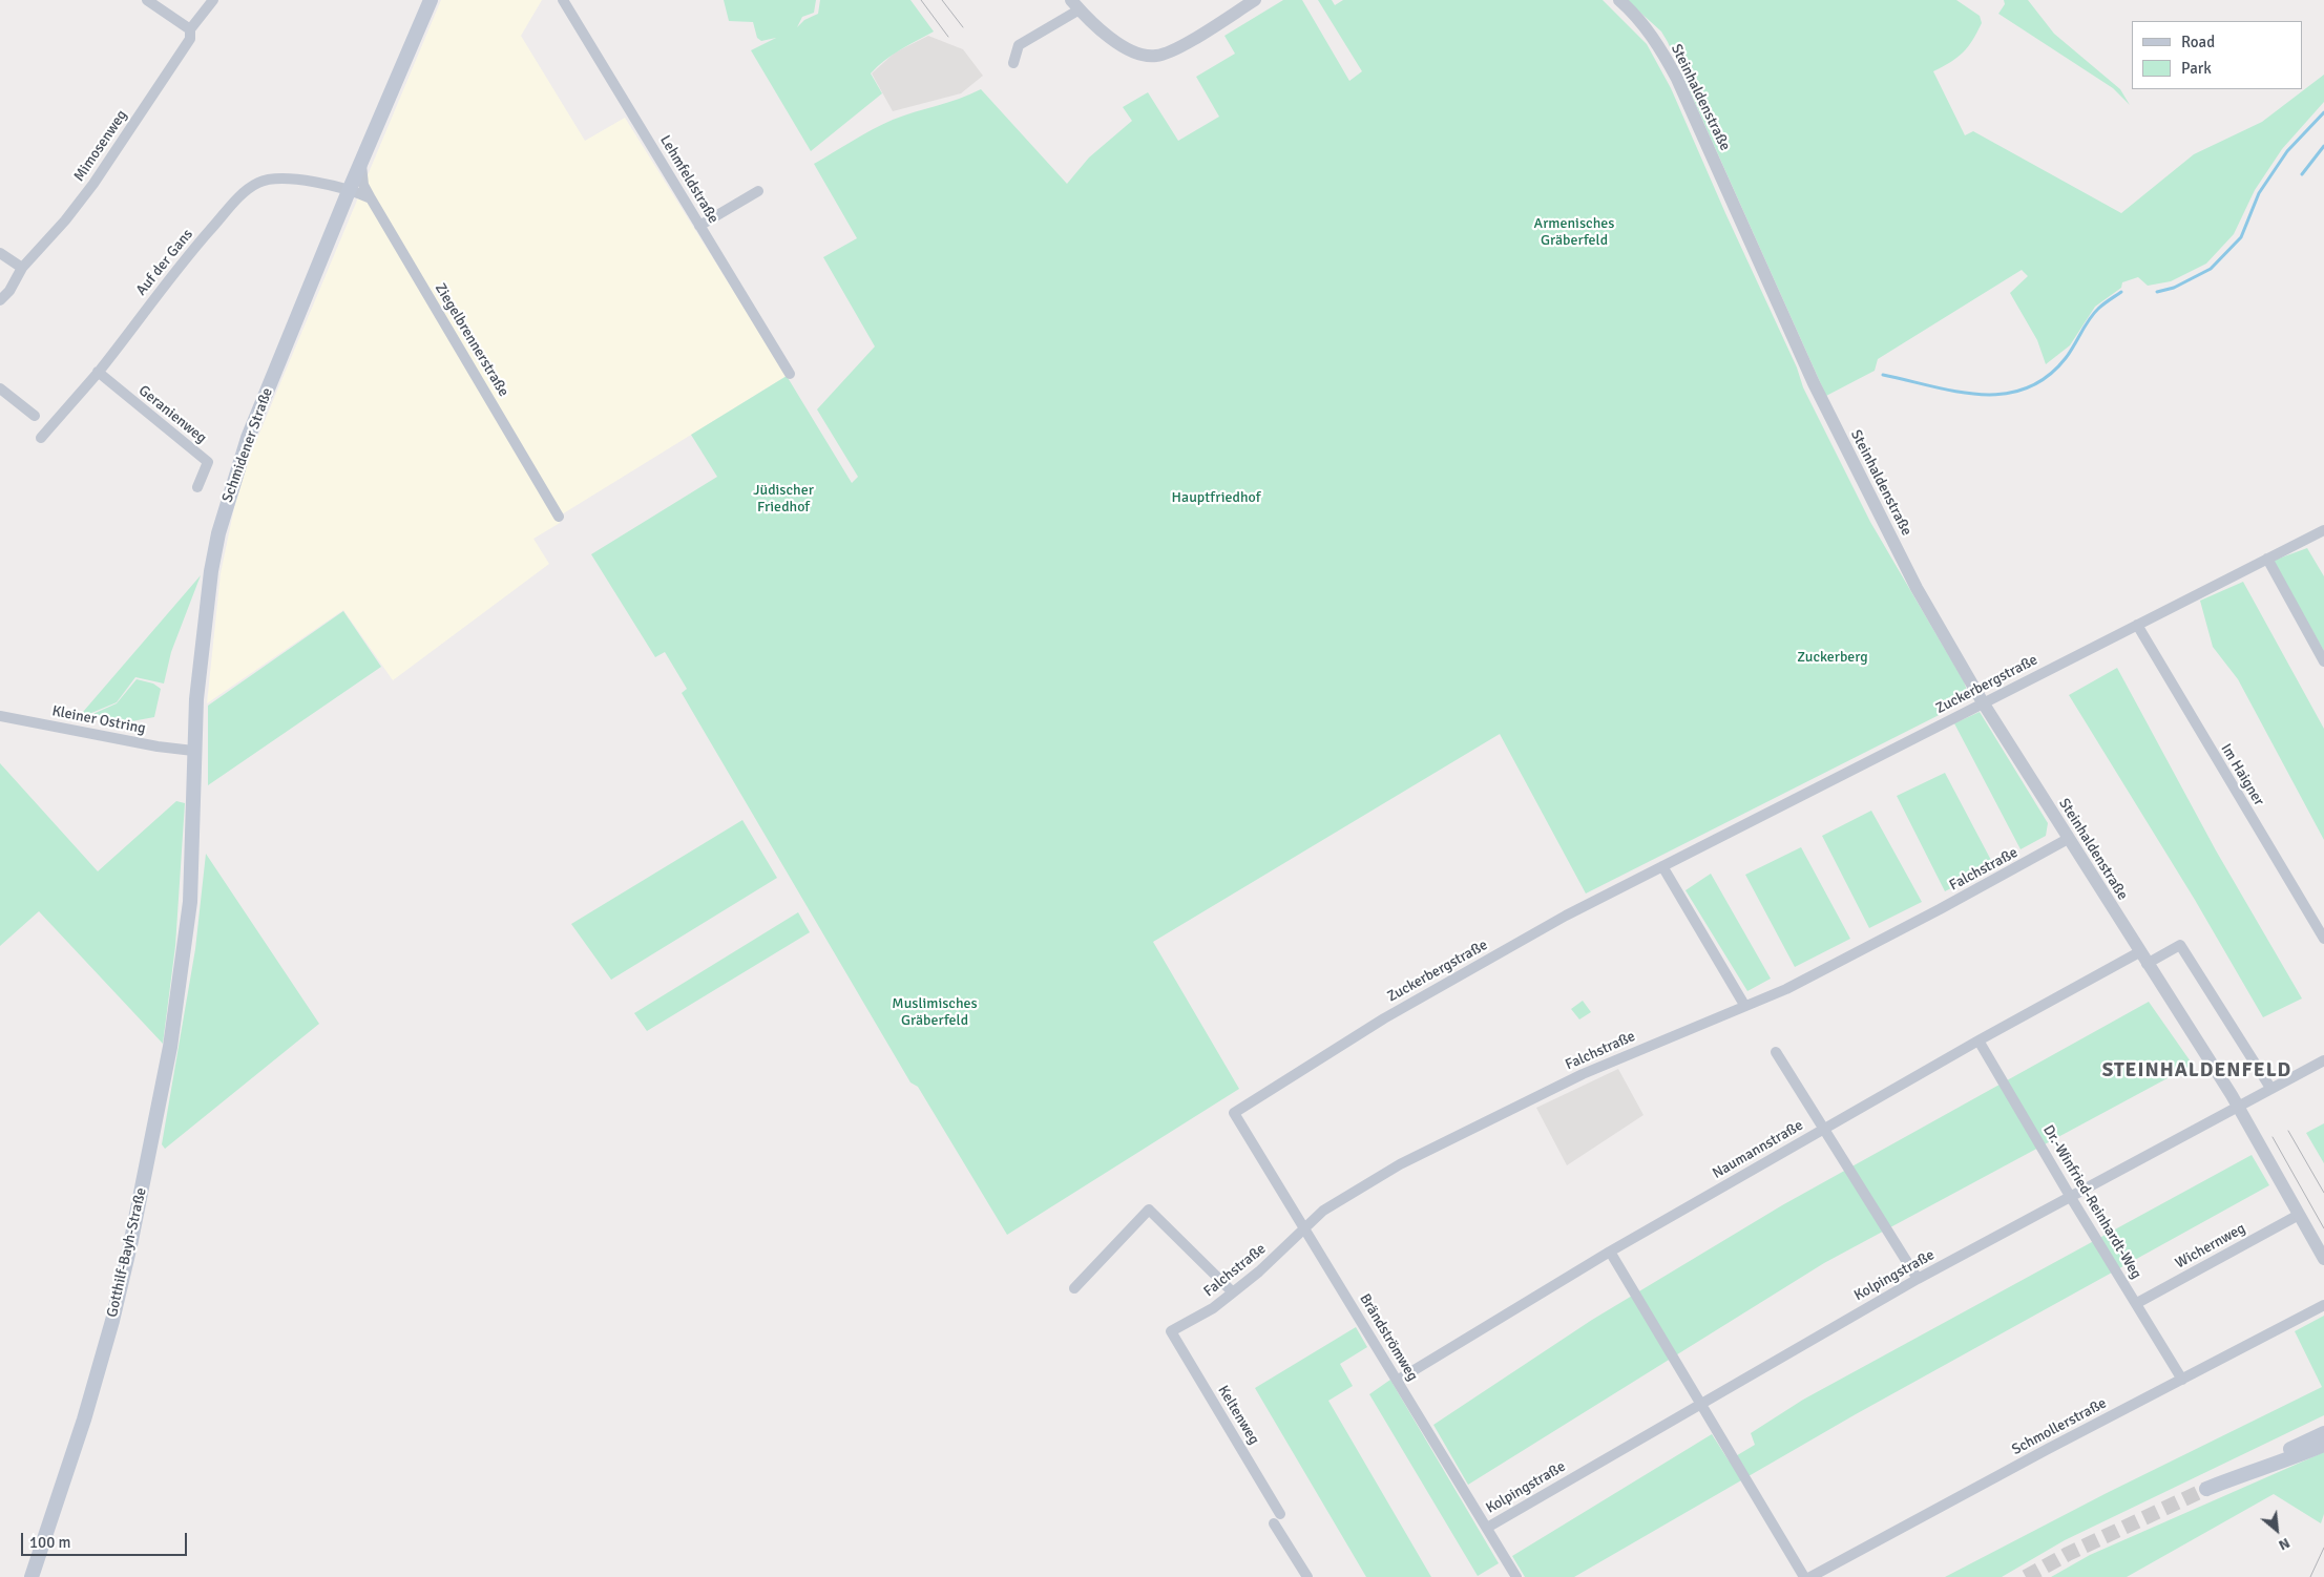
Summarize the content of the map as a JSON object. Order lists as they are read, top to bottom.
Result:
{
  "streets": {
    "main road": ["Schmidener Straße", "Gotthilf-Bayh-Straße"],
    "street": [
      "Steinhaldenstraße",
      "Mimosenweg",
      "Lehmfeldstraße",
      "Auf der Gans",
      "Ziegelbrennerstraße",
      "Geranienweg",
      "Zuckerbergstraße",
      "Kleiner Ostring",
      "Im Haigner",
      "Falchstraße",
      "Naumannstraße",
      "Dr.-Winfried-Reinhardt-Weg",
      "Wichernweg",
      "Kolpingstraße",
      "Brändströmweg",
      "Keltenweg",
      "Schmollerstraße"
    ]
  },
  "crossings": [
    ["Steinhaldenstraße", "Zuckerbergstraße"],
    ["Steinhaldenstraße", "Falchstraße"],
    ["Steinhaldenstraße", "Naumannstraße"],
    ["Steinhaldenstraße", "Wichernweg"],
    ["Steinhaldenstraße", "Kolpingstraße"],
    ["Auf der Gans", "Geranienweg"],
    ["Auf der Gans", "Schmidener Straße"],
    ["Ziegelbrennerstraße", "Schmidener Straße"],
    ["Schmidener Straße", "Kleiner Ostring"],
    ["Schmidener Straße", "Gotthilf-Bayh-Straße"],
    ["Zuckerbergstraße", "Im Haigner"],
    ["Zuckerbergstraße", "Brändströmweg"],
    ["Falchstraße", "Brändströmweg"],
    ["Falchstraße", "Keltenweg"],
    ["Naumannstraße", "Dr.-Winfried-Reinhardt-Weg"],
    ["Naumannstraße", "Brändströmweg"],
    ["Dr.-Winfried-Reinhardt-Weg", "Wichernweg"],
    ["Dr.-Winfried-Reinhardt-Weg", "Kolpingstraße"],
    ["Dr.-Winfried-Reinhardt-Weg", "Schmollerstraße"],
    ["Kolpingstraße", "Brändströmweg"]
  ],
  "districts": ["STEINHALDENFELD"],
  "parks": [
    "Armenisches Gräberfeld",
    "Jüdischer Friedhof",
    "Hauptfriedhof",
    "Zuckerberg",
    "Muslimisches Gräberfeld"
  ],
  "legend": ["Road", "Park"],
  "scale_bar": "100 m",
  "north": "bottom right"
}
